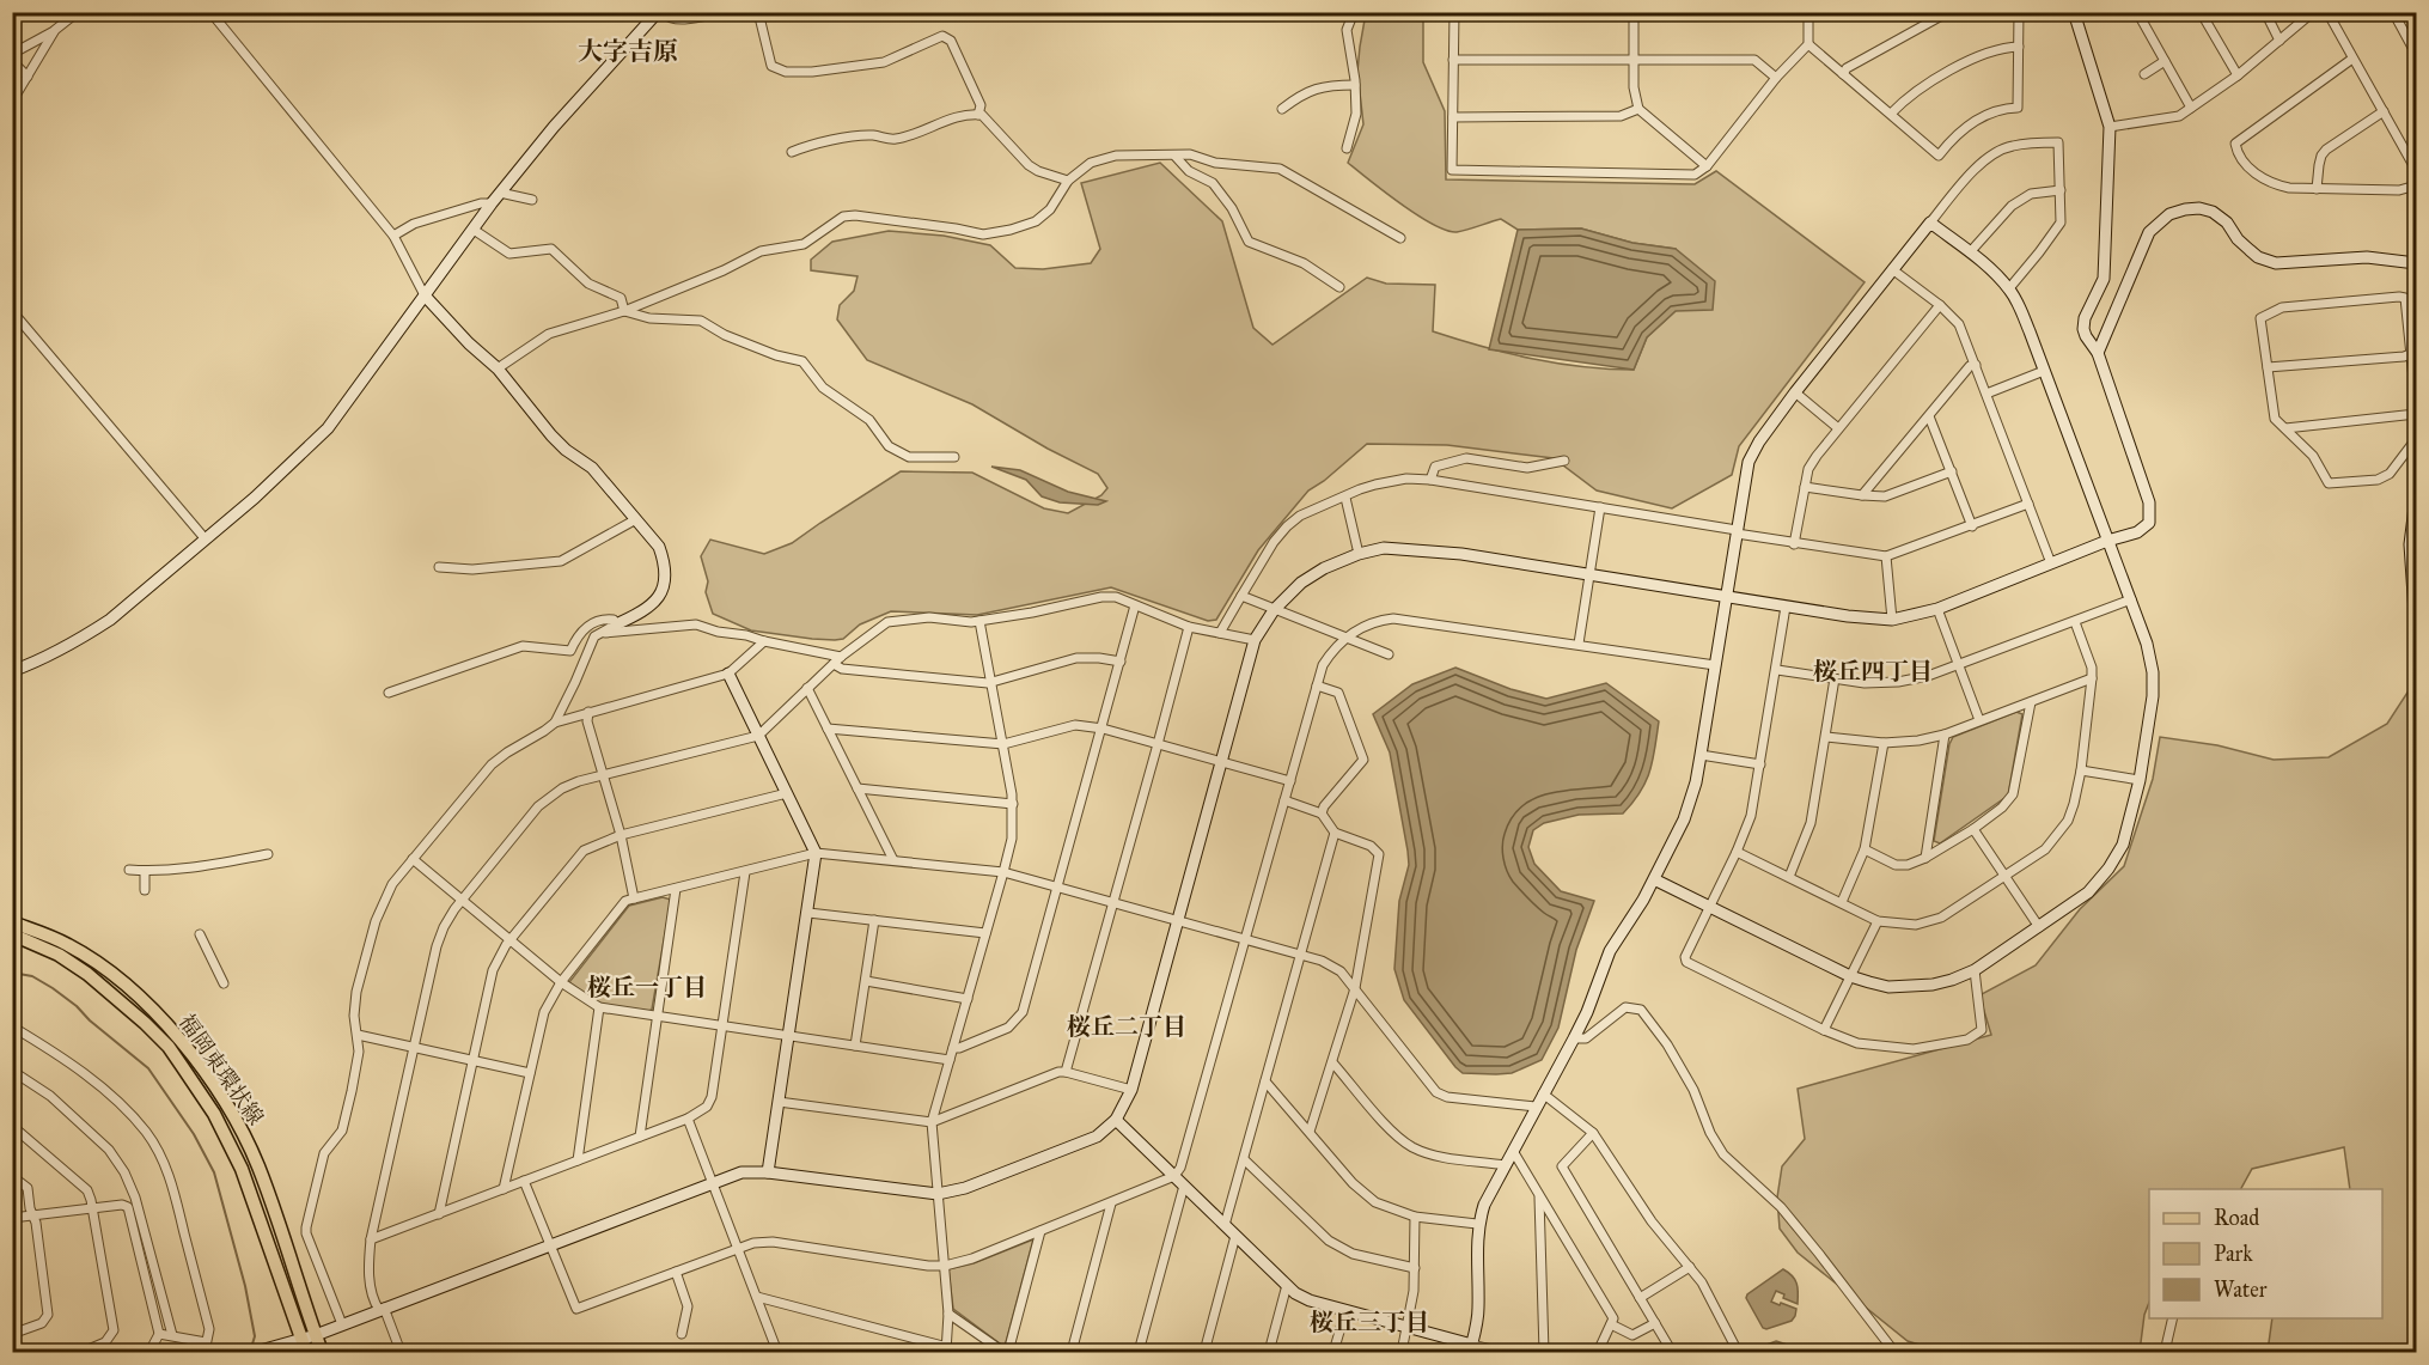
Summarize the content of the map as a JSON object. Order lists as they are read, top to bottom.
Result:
{
  "streets": {
    "main road": ["福岡東環状線"]
  },
  "districts": [
    "大字吉原",
    "桜丘四丁目",
    "桜丘一丁目",
    "桜丘二丁目",
    "桜丘三丁目"
  ],
  "legend": ["Road", "Park", "Water"]
}
